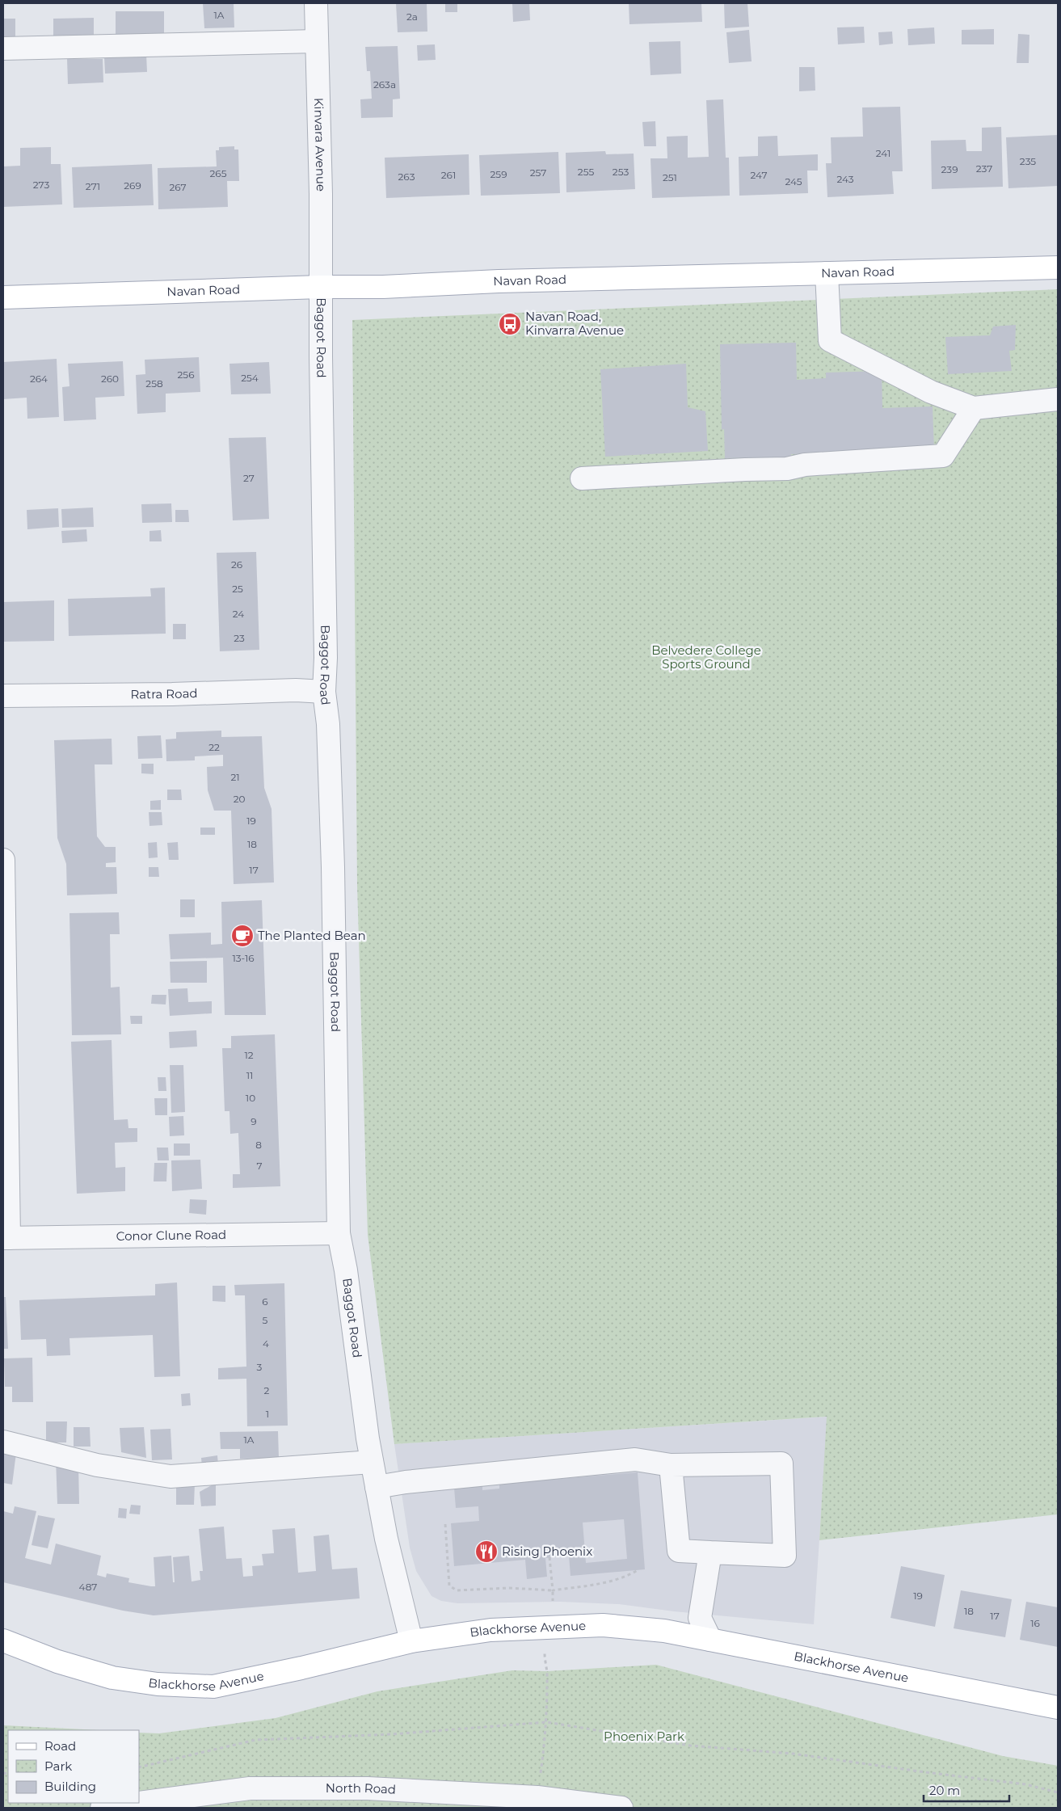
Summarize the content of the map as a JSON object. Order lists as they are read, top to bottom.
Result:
{
  "streets": {
    "main road": ["Navan Road", "Blackhorse Avenue"],
    "street": [
      "Kinvara Avenue",
      "Baggot Road",
      "Ratra Road",
      "Conor Clune Road",
      "North Road"
    ]
  },
  "crossings": [
    ["Kinvara Avenue", "Navan Road"],
    ["Kinvara Avenue", "Baggot Road"],
    ["Navan Road", "Baggot Road"],
    ["Baggot Road", "Ratra Road"],
    ["Baggot Road", "Conor Clune Road"],
    ["Baggot Road", "Blackhorse Avenue"]
  ],
  "parks": ["Belvedere College Sports Ground", "Phoenix Park"],
  "places": {
    "bus stop": ["Navan Road, Kinvarra Avenue"],
    "cafe": ["The Planted Bean"],
    "restaurant": ["Rising Phoenix"]
  },
  "house_numbers": [
    "1A",
    "2a",
    "263a",
    "241",
    "235",
    "237",
    "239",
    "255",
    "253",
    "257",
    "265",
    "259",
    "261",
    "247",
    "263",
    "251",
    "243",
    "245",
    "273",
    "269",
    "271",
    "267",
    "256",
    "254",
    "264",
    "260",
    "258",
    "27",
    "26",
    "25",
    "24",
    "23",
    "22",
    "21",
    "20",
    "19",
    "18",
    "17",
    "13-16",
    "12",
    "11",
    "10",
    "9",
    "8",
    "7",
    "6",
    "5",
    "4",
    "3",
    "2",
    "1",
    "1A",
    "487",
    "19",
    "18",
    "17",
    "16"
  ],
  "legend": ["Road", "Park", "Building"],
  "scale_bar": "20 m"
}
